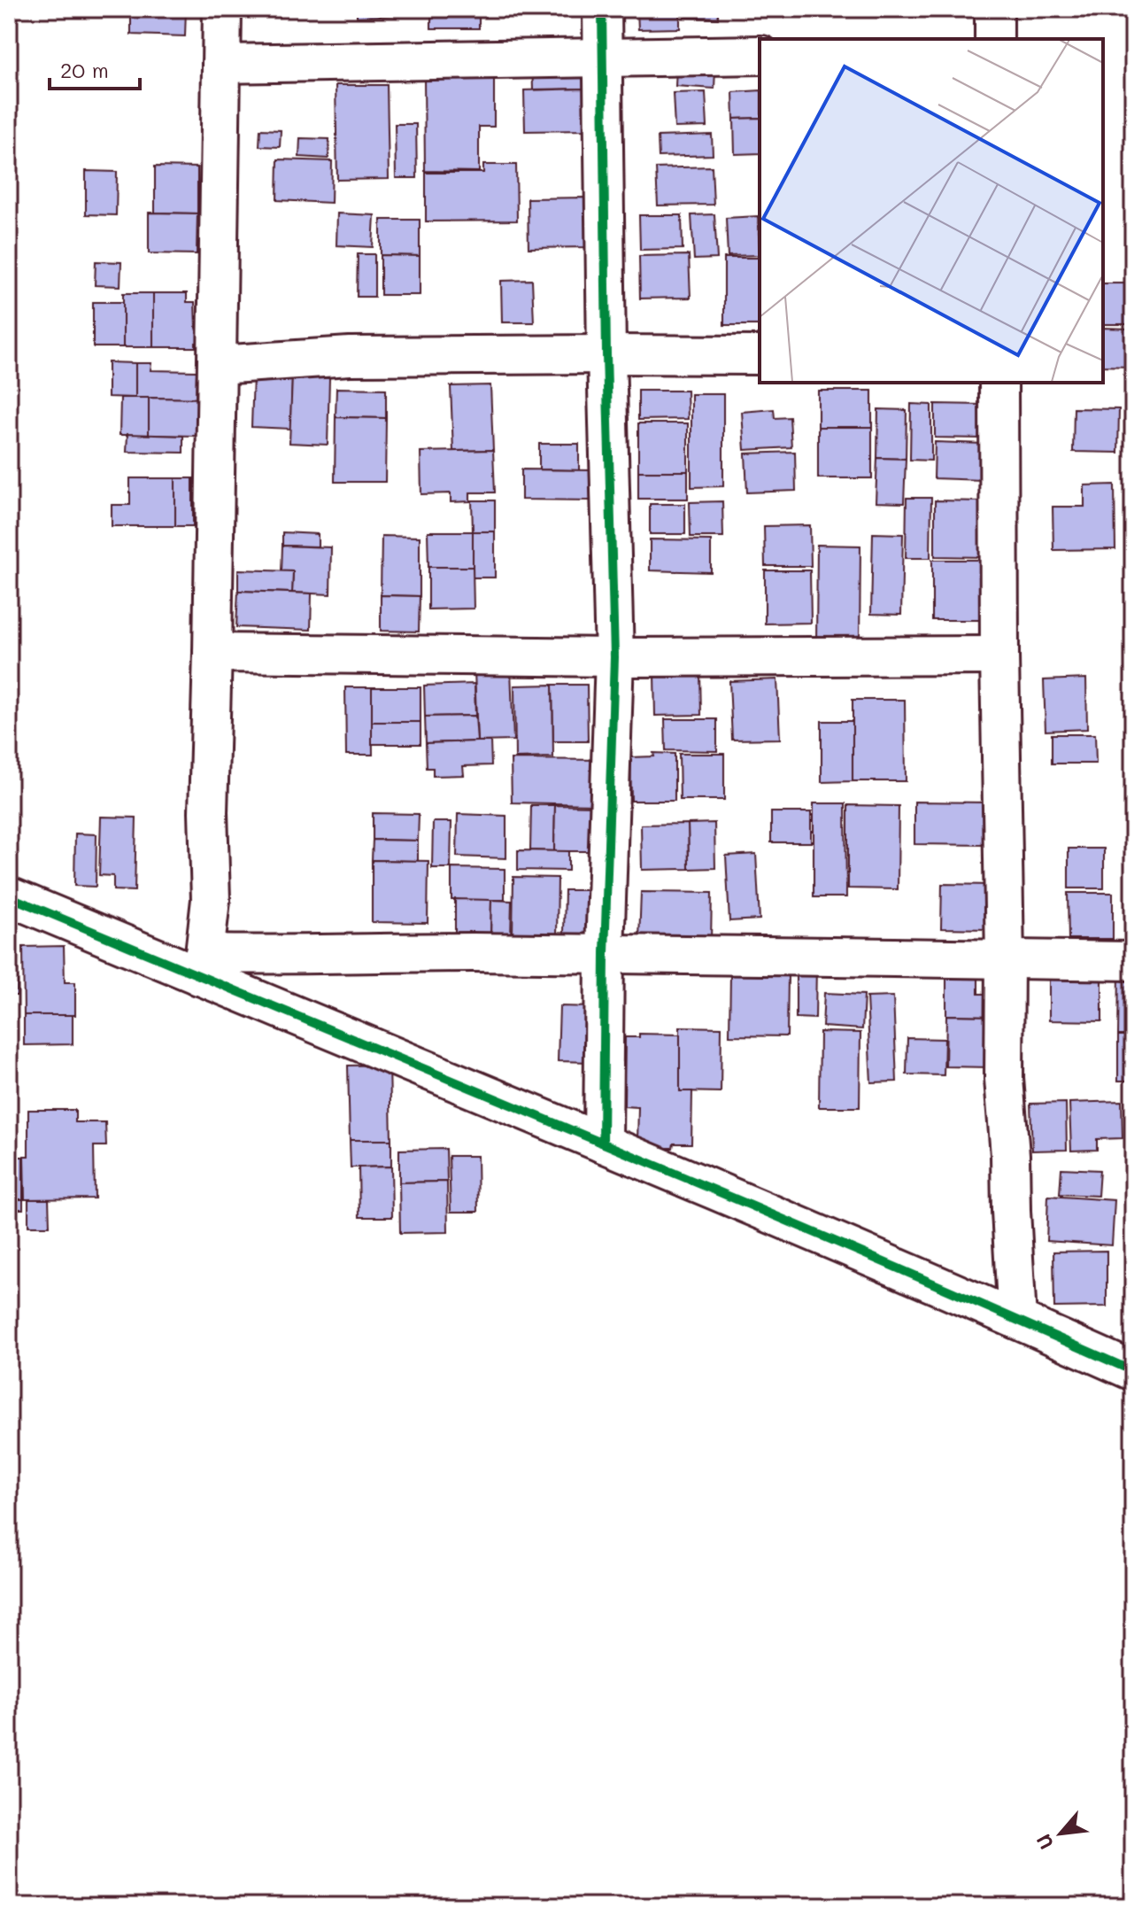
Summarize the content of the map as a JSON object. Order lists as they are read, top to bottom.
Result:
{
  "scale_bar": "20 m",
  "north": "bottom left"
}
